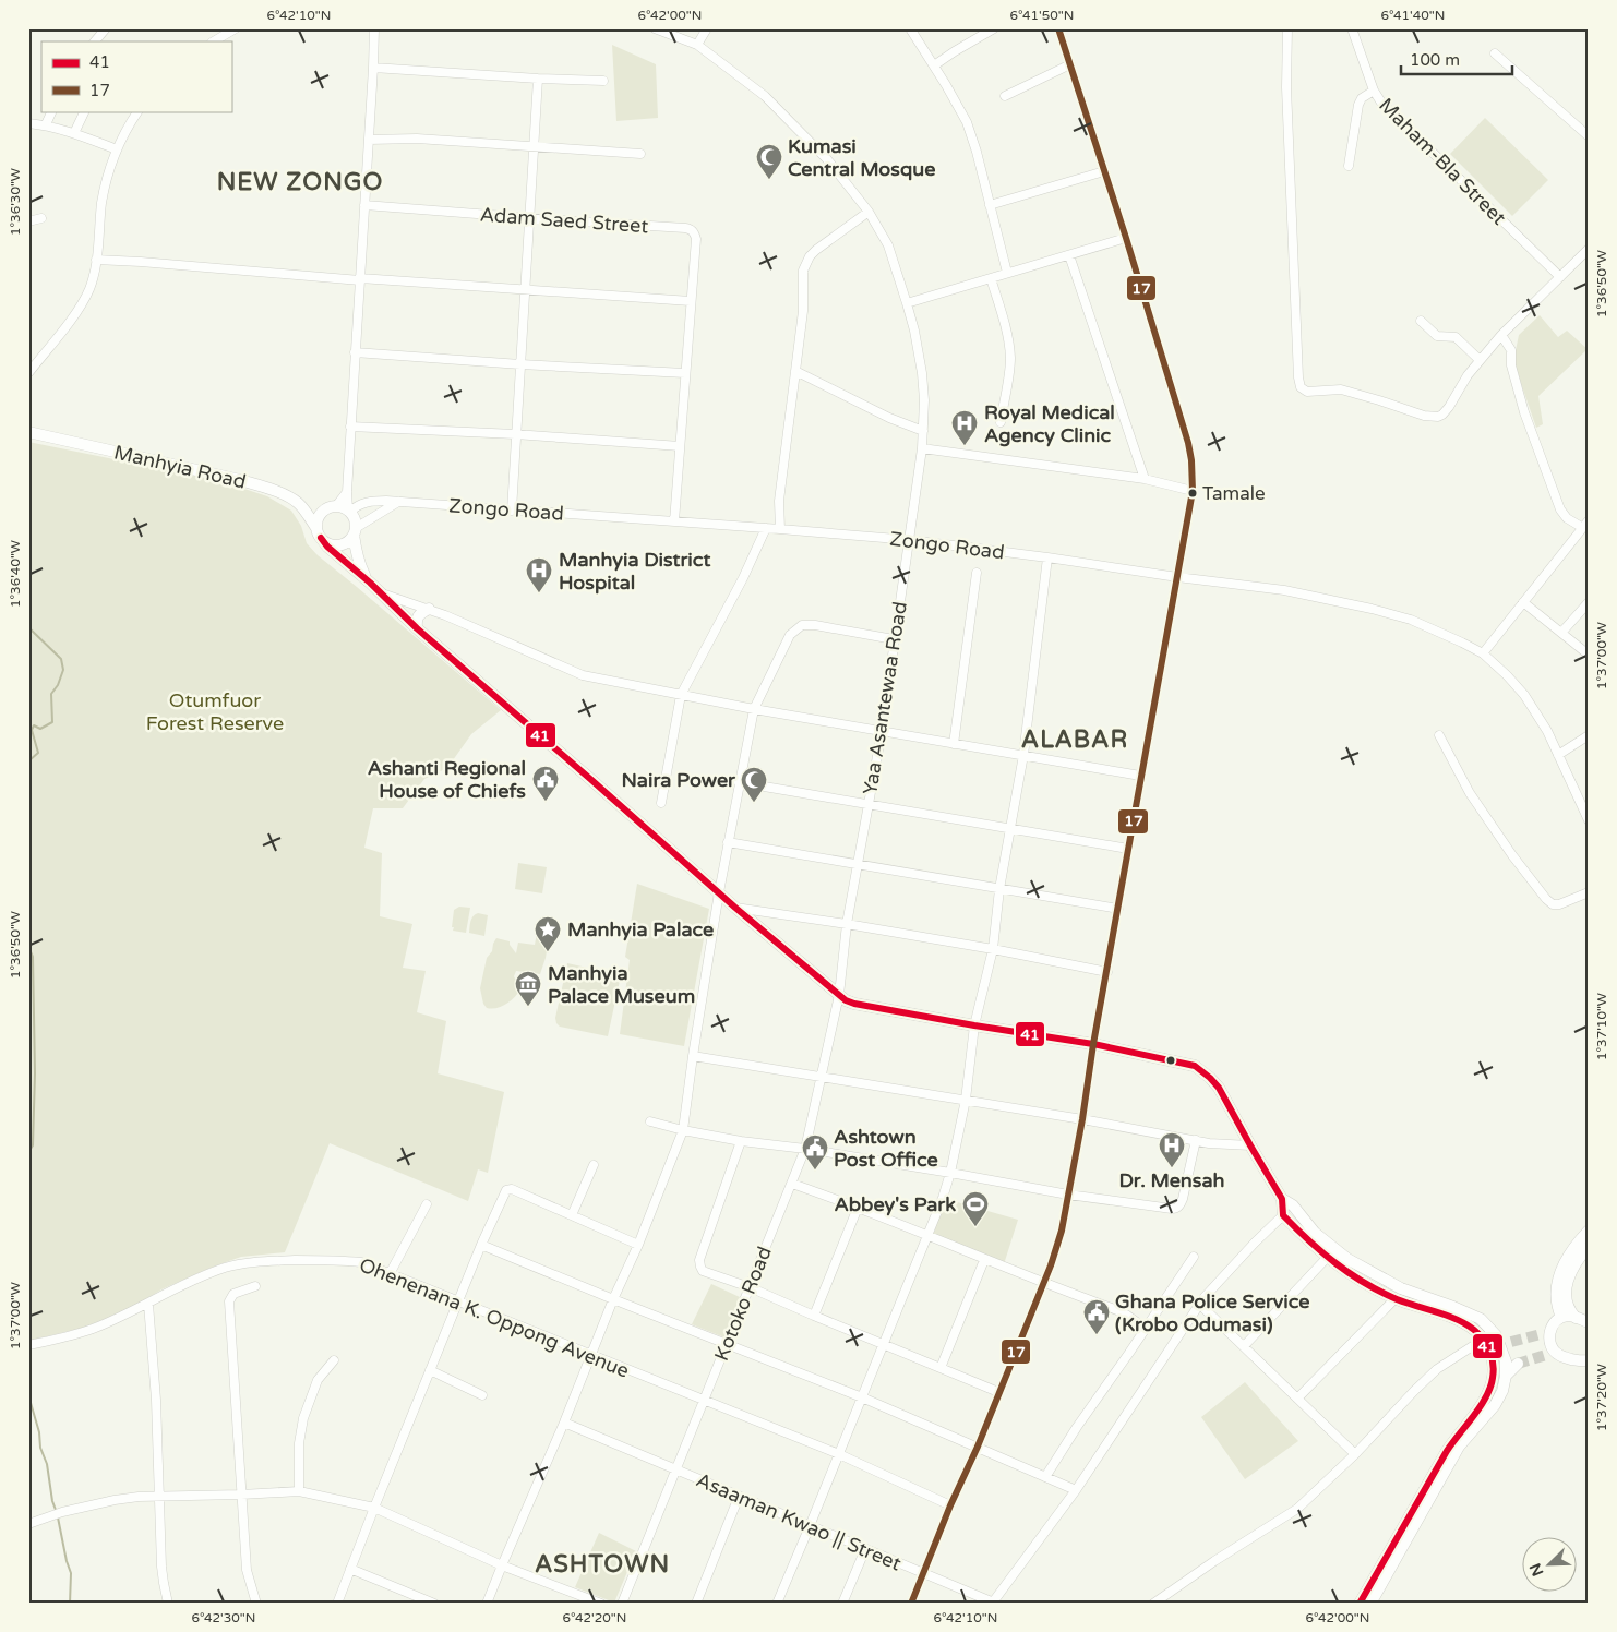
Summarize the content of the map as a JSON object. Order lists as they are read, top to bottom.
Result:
{
  "streets": {
    "main road": ["Manhyia Road"],
    "street": [
      "Maham-Bla Street",
      "Adam Saed Street",
      "Zongo Road",
      "Yaa Asantewaa Road",
      "Kotoko Road",
      "Ohenenana K. Oppong Avenue",
      "Asaaman Kwao || Street"
    ]
  },
  "crossings": [
    ["Manhyia Road", "Zongo Road"],
    ["Zongo Road", "Yaa Asantewaa Road"],
    ["Yaa Asantewaa Road", "Kotoko Road"],
    ["Kotoko Road", "Ohenenana K. Oppong Avenue"],
    ["Kotoko Road", "Asaaman Kwao || Street"]
  ],
  "districts": ["NEW ZONGO", "ALABAR", "ASHTOWN"],
  "parks": ["Otumfuor Forest Reserve"],
  "places": {
    "mosque": ["Kumasi Central Mosque", "Naira Power"],
    "hospital": ["Royal Medical Agency Clinic", "Manhyia District Hospital", "Dr. Mensah"],
    "other": ["Tamale"],
    "public building": ["Ashanti Regional House of Chiefs", "Ashtown Post Office", "Ghana Police Service (Krobo Odumasi)"],
    "place": ["Manhyia Palace"],
    "museum": ["Manhyia Palace Museum"],
    "sports": ["Abbey's Park"]
  },
  "lines": ["transit line 17", "transit line 41"],
  "legend": ["41", "17"],
  "scale_bar": "100 m",
  "north": "bottom left",
  "coordinates": [
    "6°42'10\"N",
    "6°42'00\"N",
    "6°41'50\"N",
    "6°41'40\"N",
    "1°36'30\"W",
    "1°36'50\"W",
    "1°36'40\"W",
    "1°37'00\"W",
    "1°37'10\"W",
    "1°37'20\"W",
    "6°42'30\"N",
    "6°42'20\"N"
  ]
}
